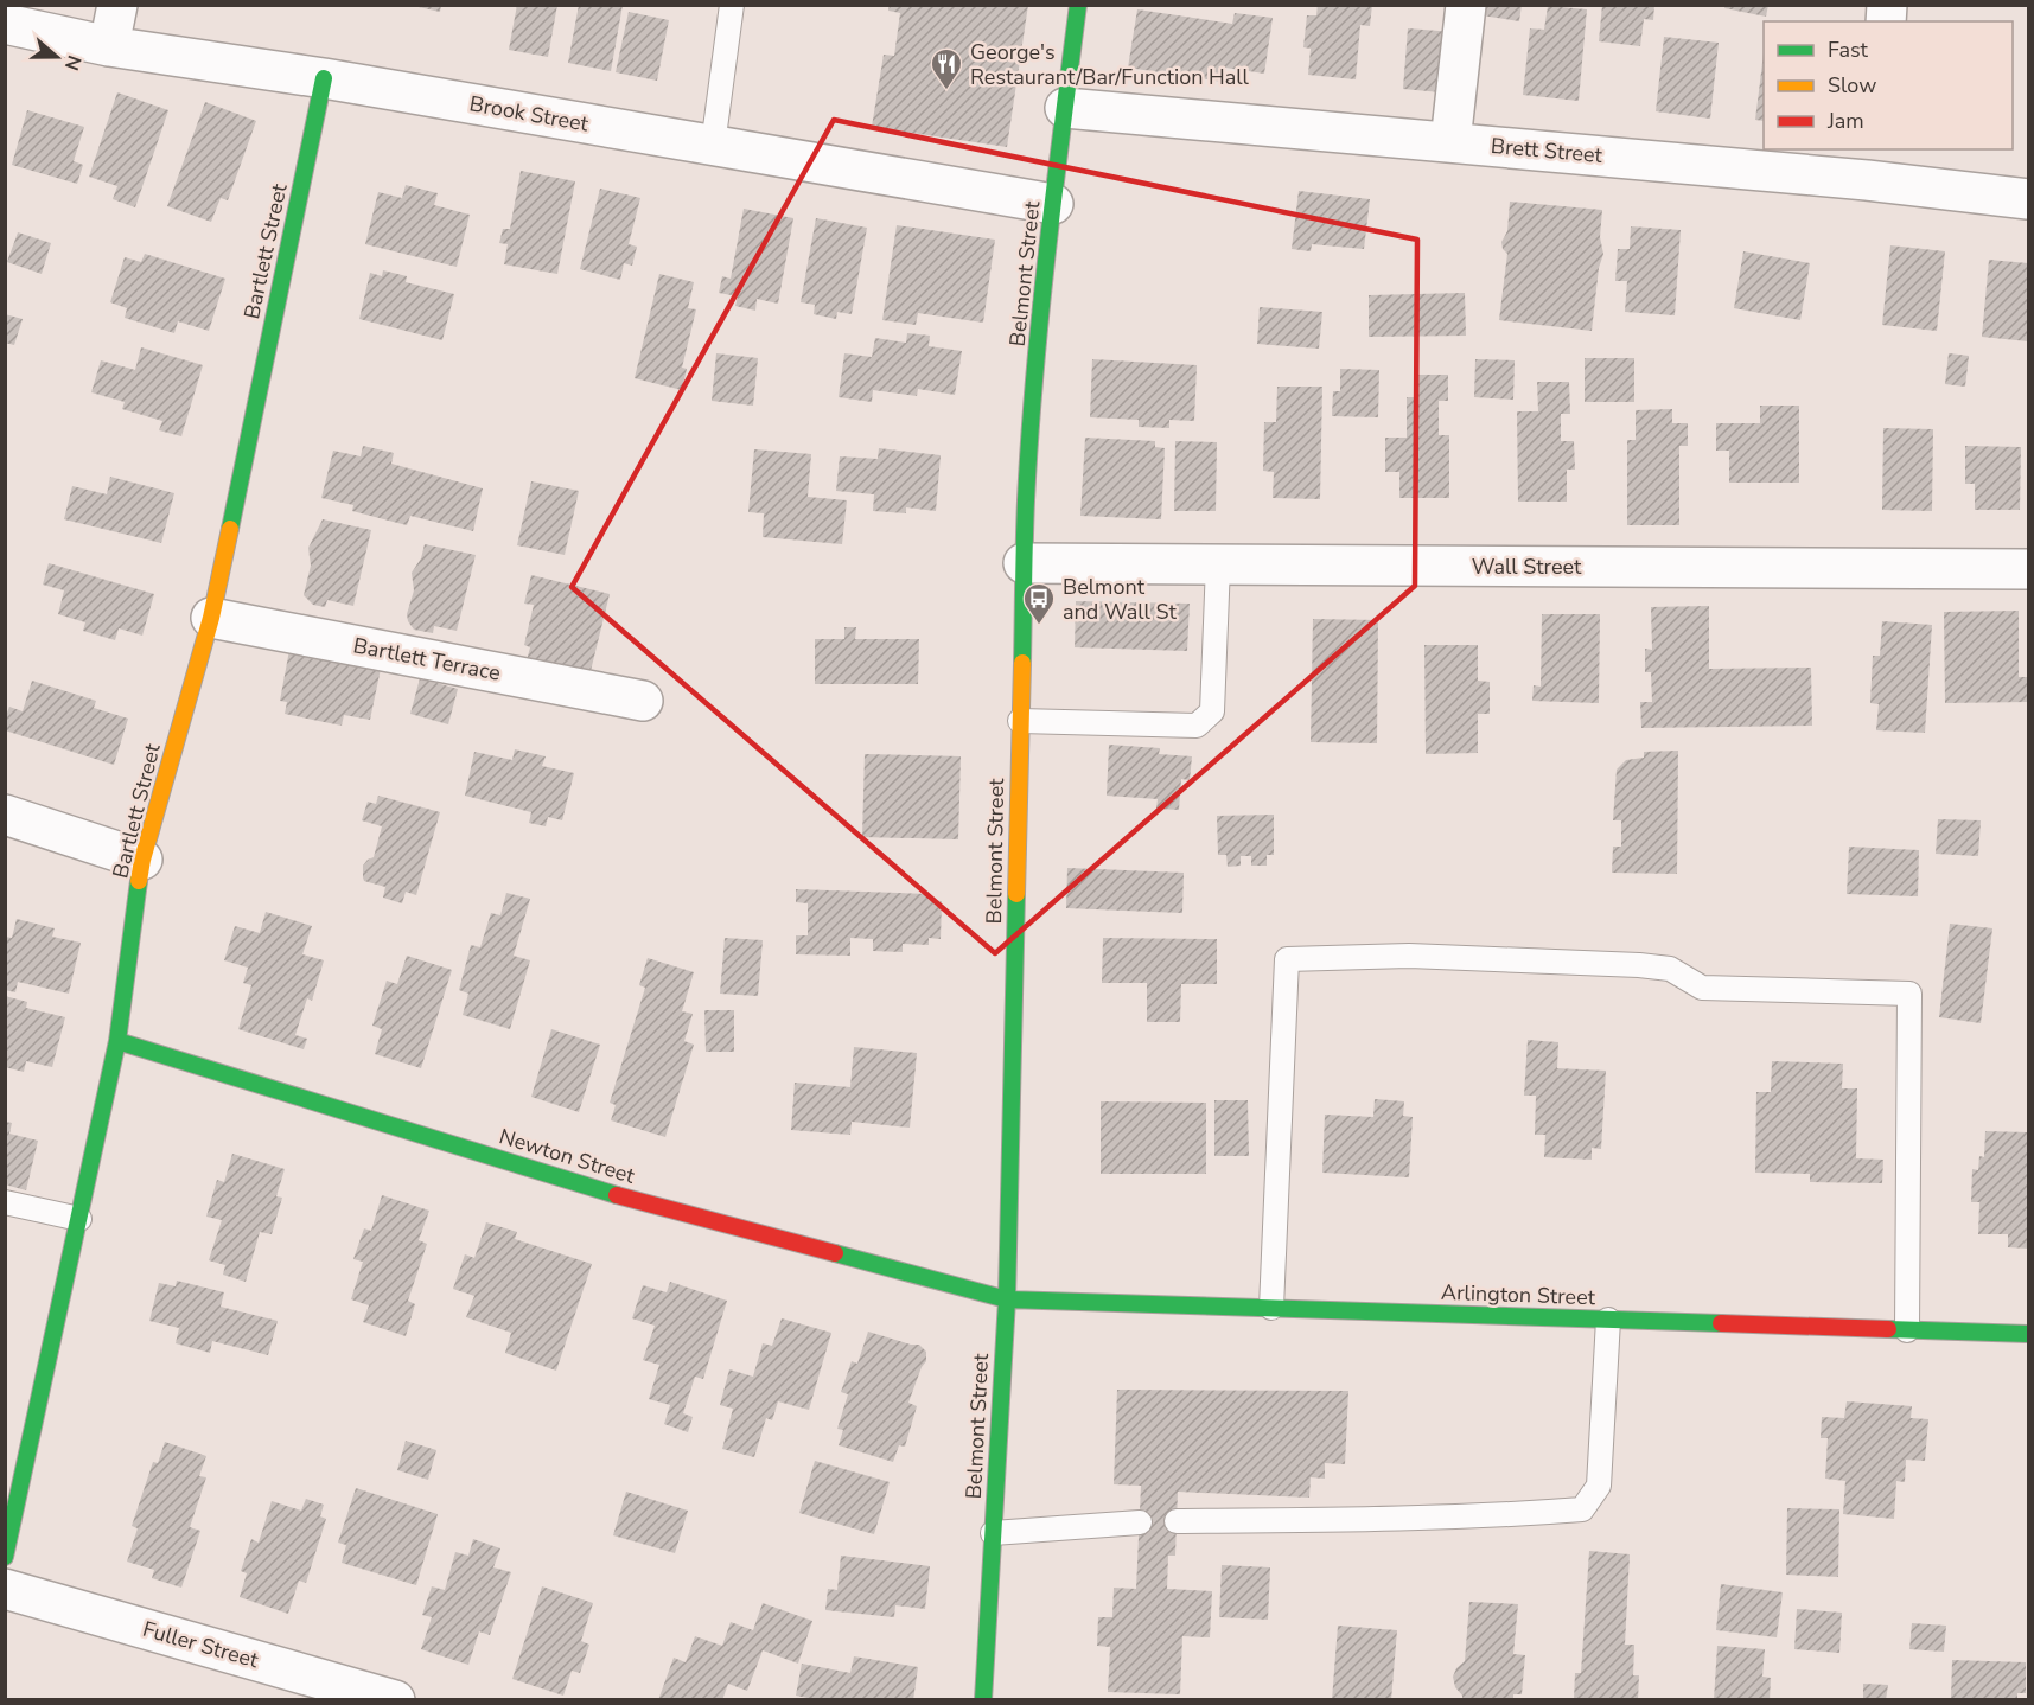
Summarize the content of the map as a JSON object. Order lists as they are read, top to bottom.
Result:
{
  "streets": {
    "street": [
      "Brook Street",
      "Brett Street",
      "Bartlett Street",
      "Belmont Street",
      "Wall Street",
      "Bartlett Terrace",
      "Newton Street",
      "Arlington Street",
      "Fuller Street"
    ]
  },
  "crossings": [
    ["Brook Street", "Bartlett Street"],
    ["Brook Street", "Belmont Street"],
    ["Brett Street", "Belmont Street"],
    ["Bartlett Street", "Bartlett Terrace"],
    ["Bartlett Street", "Newton Street"],
    ["Belmont Street", "Wall Street"],
    ["Belmont Street", "Newton Street"],
    ["Belmont Street", "Arlington Street"],
    ["Newton Street", "Arlington Street"]
  ],
  "places": {
    "restaurant": ["George's Restaurant/Bar/Function Hall"],
    "bus stop": ["Belmont and Wall St"]
  },
  "legend": ["Fast", "Slow", "Jam"],
  "north": "right"
}
